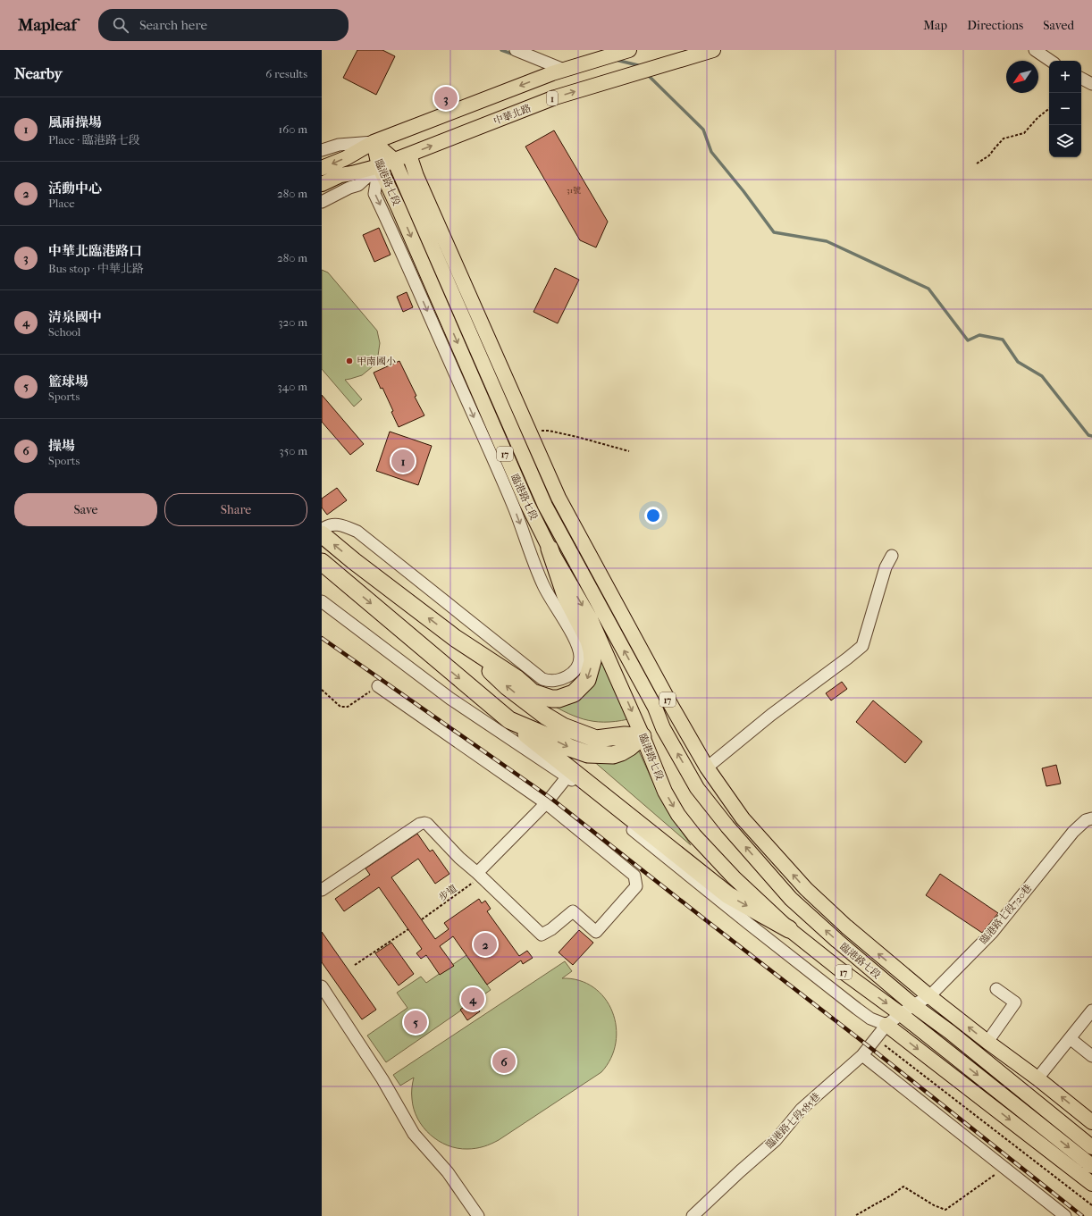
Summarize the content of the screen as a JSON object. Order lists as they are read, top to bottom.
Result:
{
  "streets": {
    "main road": [
      "1",
      "中華北路",
      "臨港路七段",
      "17"
    ],
    "street": ["臨港路七段720巷", "臨港路七段585巷"],
    "path": ["步道"]
  },
  "crossings": [
    ["1", "中華北路"],
    ["1", "臨港路七段"],
    ["中華北路", "臨港路七段"],
    ["臨港路七段", "臨港路七段720巷"],
    ["臨港路七段720巷", "臨港路七段585巷"]
  ],
  "places": ["甲南國小"],
  "house_numbers": ["31號"],
  "north": "bottom left",
  "page": {
    "header": "Mapleaf",
    "search": "Search here",
    "nav": ["Map", "Directions", "Saved"],
    "heading": ["Nearby", "6 results"],
    "map_buttons": ["+", "−"],
    "pins": [
      "3",
      "1",
      "2",
      "4",
      "5",
      "6"
    ],
    "list": [
      {
        "mark": "1",
        "name": "風雨操場",
        "note": "Place · 臨港路七段",
        "value": "160 m"
      },
      {
        "mark": "2",
        "name": "活動中心",
        "note": "Place",
        "value": "280 m"
      },
      {
        "mark": "3",
        "name": "中華北臨港路口",
        "note": "Bus stop · 中華北路",
        "value": "280 m"
      },
      {
        "mark": "4",
        "name": "清泉國中",
        "note": "School",
        "value": "320 m"
      },
      {
        "mark": "5",
        "name": "籃球場",
        "note": "Sports",
        "value": "340 m"
      },
      {
        "mark": "6",
        "name": "操場",
        "note": "Sports",
        "value": "350 m"
      }
    ],
    "buttons": ["Save", "Share"]
  }
}
